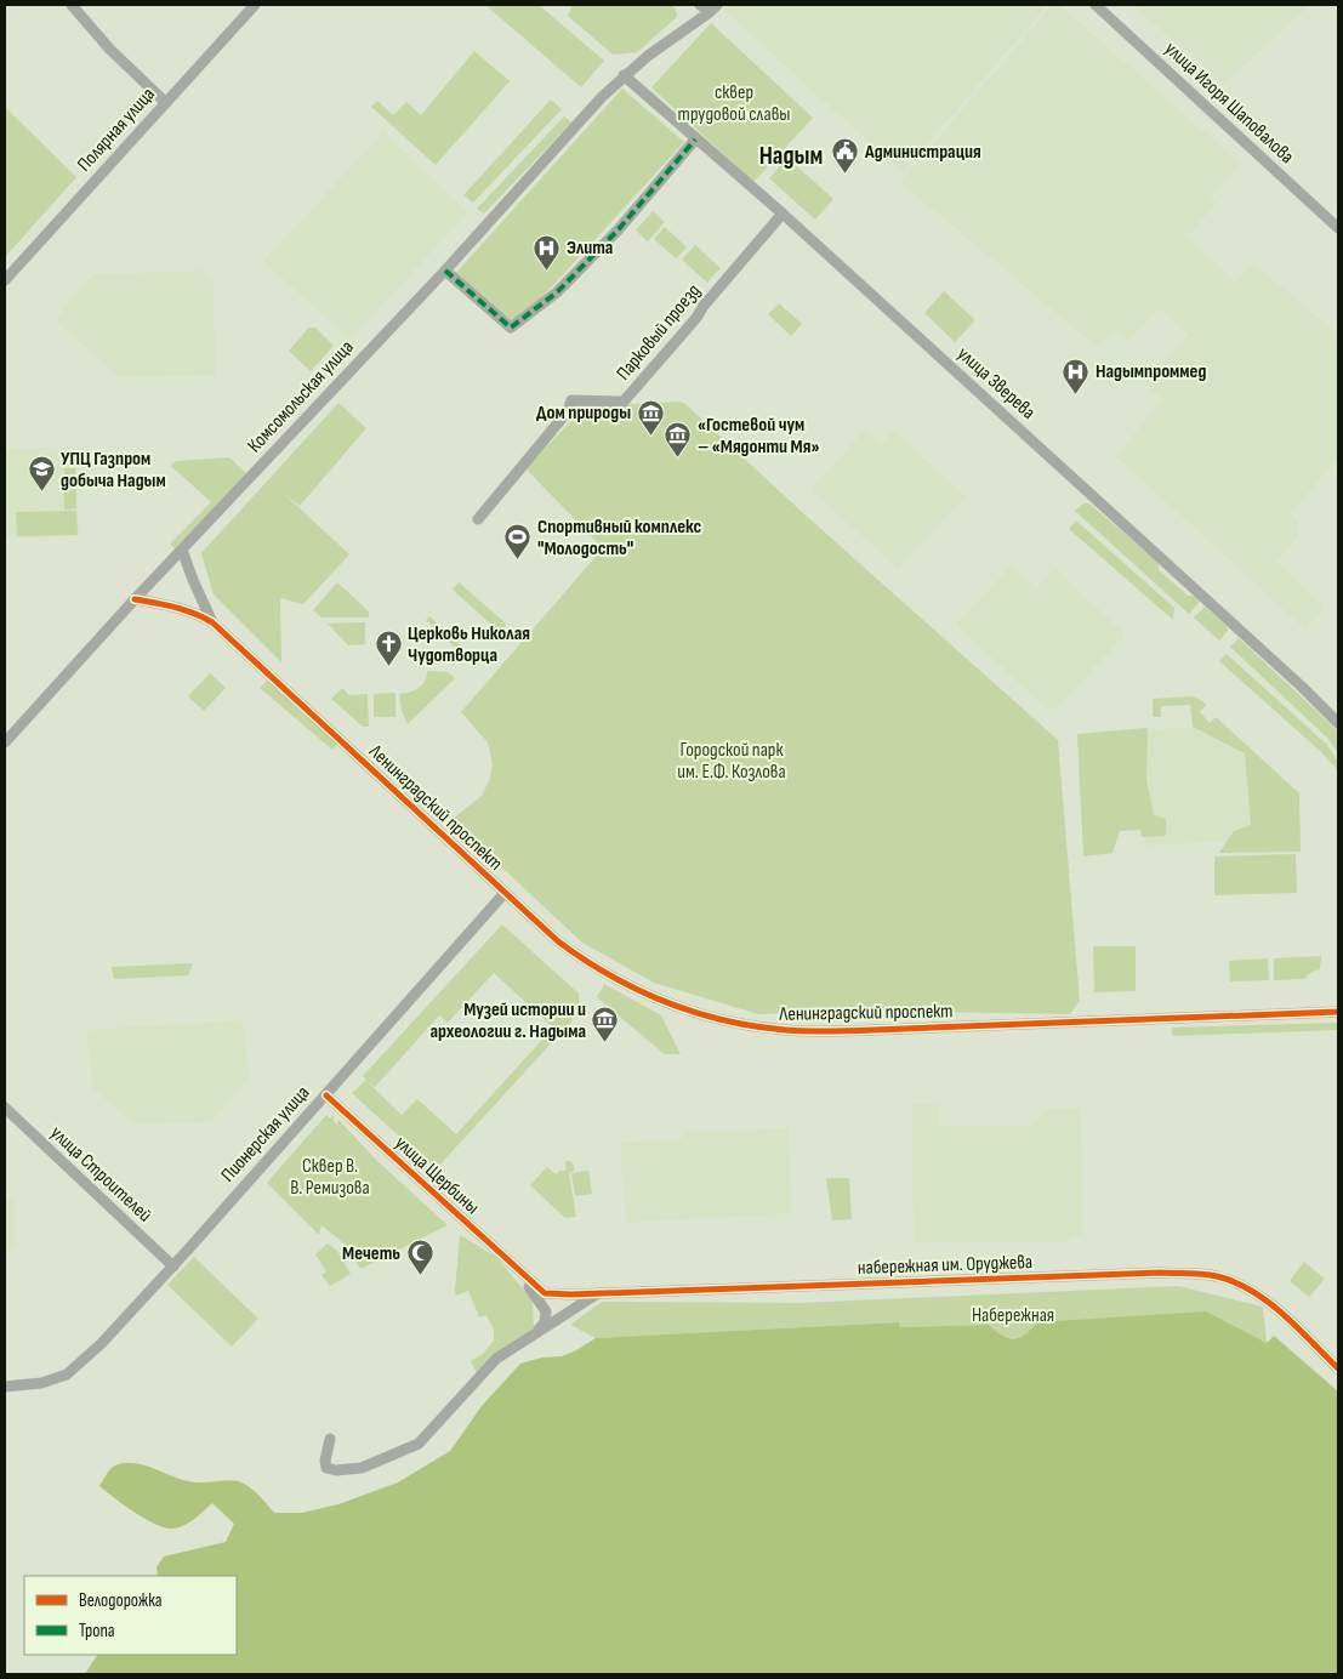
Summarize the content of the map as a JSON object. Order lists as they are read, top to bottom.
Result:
{
  "streets": {
    "street": [
      "улица Игоря Шаповалова",
      "Полярная улица",
      "Парковый проезд",
      "улица Зверева",
      "Комсомольская улица",
      "Ленинградский проспект",
      "Пионерская улица",
      "улица Строителей",
      "улица Щербины",
      "набережная им. Оруджева"
    ]
  },
  "crossings": [
    ["Парковый проезд", "улица Зверева"],
    ["улица Зверева", "Комсомольская улица"],
    ["Ленинградский проспект", "Пионерская улица"],
    ["Пионерская улица", "улица Строителей"],
    ["Пионерская улица", "улица Щербины"],
    ["улица Щербины", "набережная им. Оруджева"]
  ],
  "districts": ["Надым"],
  "parks": [
    "сквер трудовой славы",
    "Городской парк им. Е.Ф. Козлова",
    "Сквер В. В. Ремизова",
    "Набережная"
  ],
  "places": {
    "public building": ["Администрация"],
    "hospital": ["Элита", "Надымпроммед"],
    "museum": ["Дом природы", "«Гостевой чум – «Мядонти Мя»", "Музей истории и археологии г. Надыма"],
    "school or university": ["УПЦ Газпром добыча Надым"],
    "sports": ["Спортивный комплекс \"Молодость\""],
    "church": ["Церковь Николая Чудотворца"],
    "mosque": ["Мечеть"]
  },
  "legend": ["Велодорожка", "Тропа"]
}
